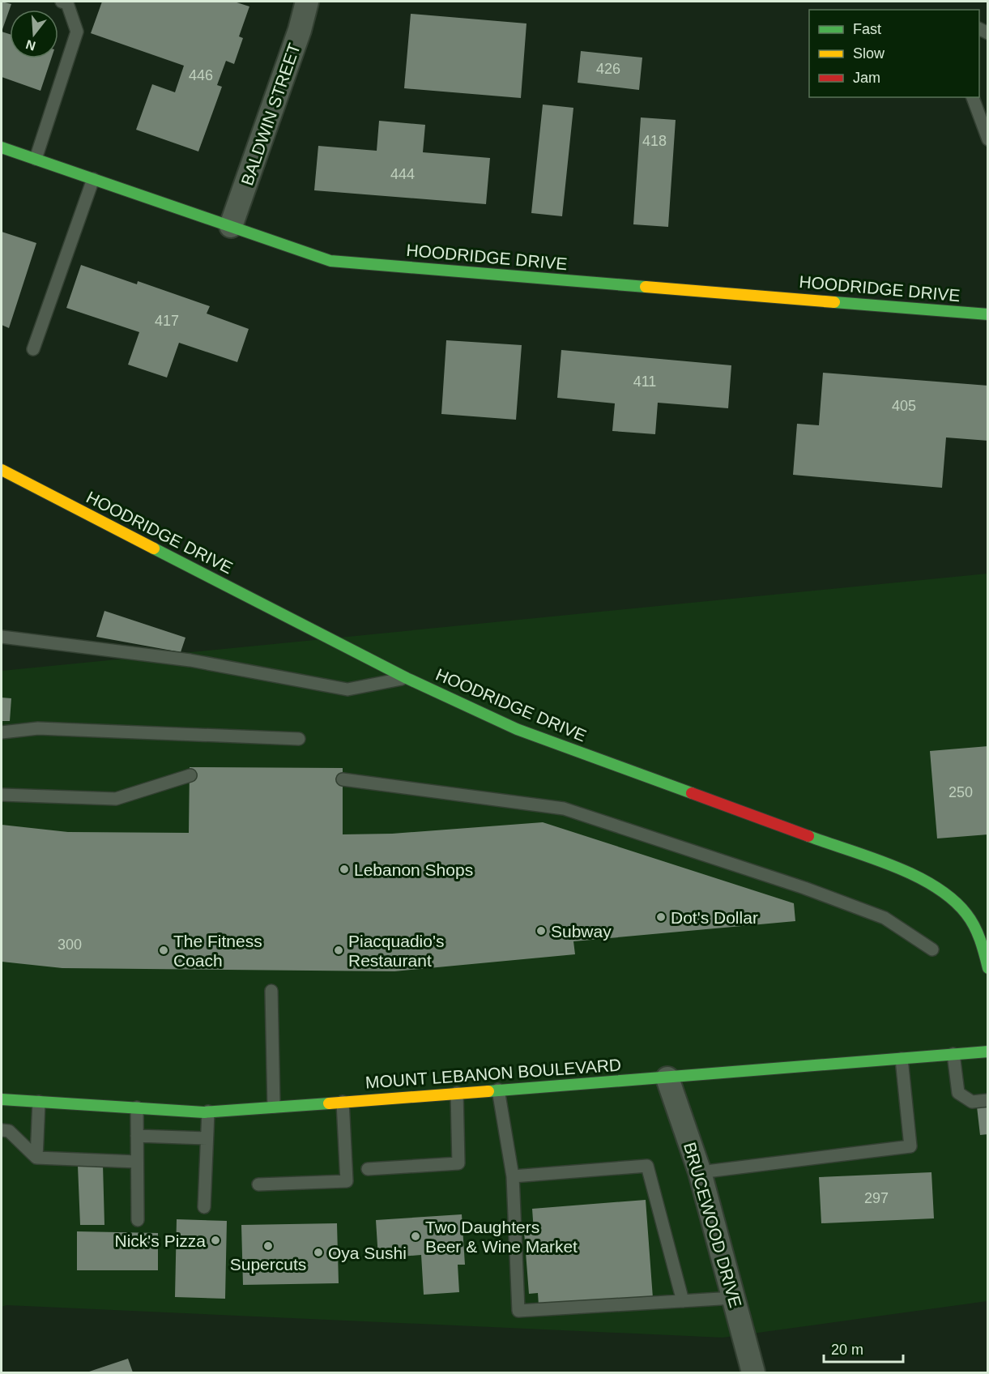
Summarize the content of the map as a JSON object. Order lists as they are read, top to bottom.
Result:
{
  "streets": {
    "street": [
      "BALDWIN STREET",
      "HOODRIDGE DRIVE",
      "MOUNT LEBANON BOULEVARD",
      "BRUCEWOOD DRIVE"
    ]
  },
  "crossings": [
    ["BALDWIN STREET", "HOODRIDGE DRIVE"],
    ["MOUNT LEBANON BOULEVARD", "BRUCEWOOD DRIVE"]
  ],
  "places": [
    "Lebanon Shops",
    "Dot's Dollar",
    "Subway",
    "The Fitness Coach",
    "Piacquadio's Restaurant",
    "Two Daughters Beer & Wine Market",
    "Nick's Pizza",
    "Supercuts",
    "Oya Sushi"
  ],
  "house_numbers": [
    "426",
    "446",
    "418",
    "444",
    "417",
    "411",
    "405",
    "250",
    "300",
    "297"
  ],
  "legend": ["Fast", "Slow", "Jam"],
  "scale_bar": "20 m",
  "north": "bottom"
}
